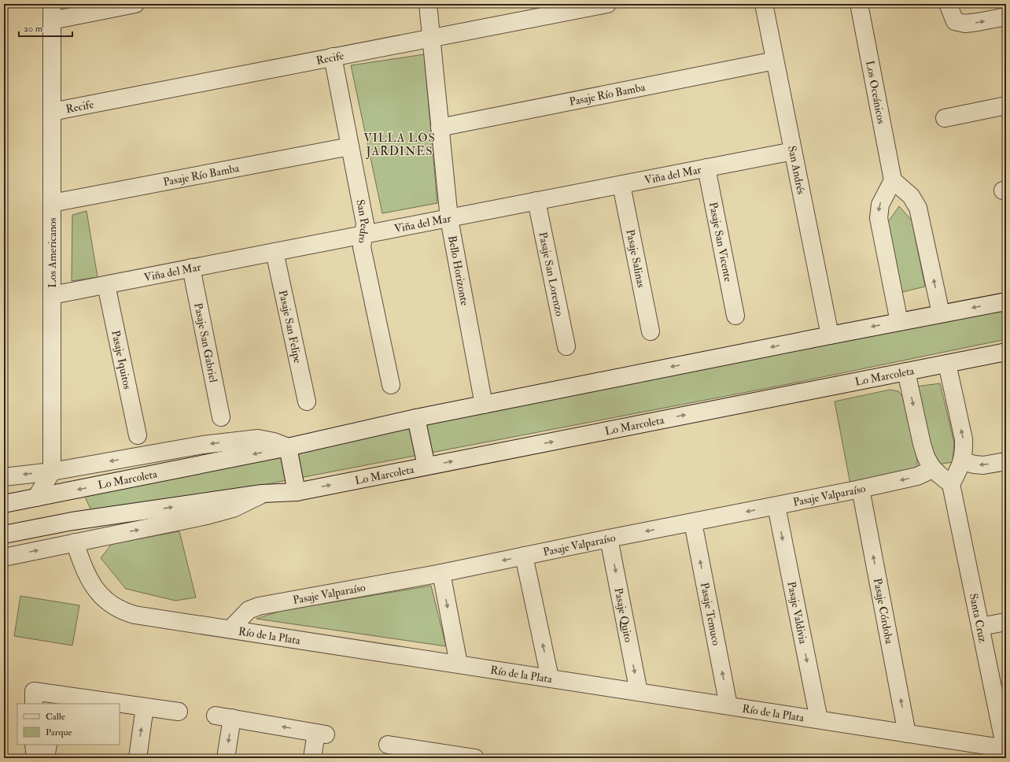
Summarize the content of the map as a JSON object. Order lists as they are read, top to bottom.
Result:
{
  "streets": {
    "street": [
      "Recife",
      "Los Oceánicos",
      "Pasaje Río Bamba",
      "San Andrés",
      "Viña del Mar",
      "San Pedro",
      "Pasaje San Vicente",
      "Los Americanos",
      "Pasaje Salinas",
      "Bello Horizonte",
      "Pasaje San Lorenzo",
      "Pasaje San Felipe",
      "Pasaje San Gabriel",
      "Pasaje Iquitos",
      "Lo Marcoleta",
      "Pasaje Valparaíso",
      "Pasaje Córdoba",
      "Pasaje Valdivia",
      "Pasaje Temuco",
      "Pasaje Quito",
      "Santa Cruz",
      "Río de la Plata"
    ]
  },
  "crossings": [
    ["Recife", "San Pedro"],
    ["Recife", "Los Americanos"],
    ["Recife", "Bello Horizonte"],
    ["Pasaje Río Bamba", "San Andrés"],
    ["Pasaje Río Bamba", "San Pedro"],
    ["Pasaje Río Bamba", "Los Americanos"],
    ["Pasaje Río Bamba", "Bello Horizonte"],
    ["San Andrés", "Viña del Mar"],
    ["San Andrés", "Lo Marcoleta"],
    ["Viña del Mar", "San Pedro"],
    ["Viña del Mar", "Pasaje San Vicente"],
    ["Viña del Mar", "Los Americanos"],
    ["Viña del Mar", "Pasaje Salinas"],
    ["Viña del Mar", "Bello Horizonte"],
    ["Viña del Mar", "Pasaje San Lorenzo"],
    ["Viña del Mar", "Pasaje San Felipe"],
    ["Viña del Mar", "Pasaje San Gabriel"],
    ["Viña del Mar", "Pasaje Iquitos"],
    ["Los Americanos", "Lo Marcoleta"],
    ["Bello Horizonte", "Lo Marcoleta"],
    ["Lo Marcoleta", "Río de la Plata"],
    ["Pasaje Valparaíso", "Pasaje Córdoba"],
    ["Pasaje Valparaíso", "Pasaje Valdivia"],
    ["Pasaje Valparaíso", "Pasaje Temuco"],
    ["Pasaje Valparaíso", "Pasaje Quito"],
    ["Pasaje Valparaíso", "Río de la Plata"],
    ["Pasaje Córdoba", "Río de la Plata"],
    ["Pasaje Valdivia", "Río de la Plata"],
    ["Pasaje Temuco", "Río de la Plata"],
    ["Pasaje Quito", "Río de la Plata"],
    ["Santa Cruz", "Río de la Plata"]
  ],
  "one_way": [
    "Pasaje Valparaíso",
    "Pasaje Córdoba",
    "Pasaje Valdivia",
    "Pasaje Temuco"
  ],
  "districts": ["VILLA LOS JARDINES"],
  "legend": ["Calle", "Parque"],
  "scale_bar": "20 m"
}
